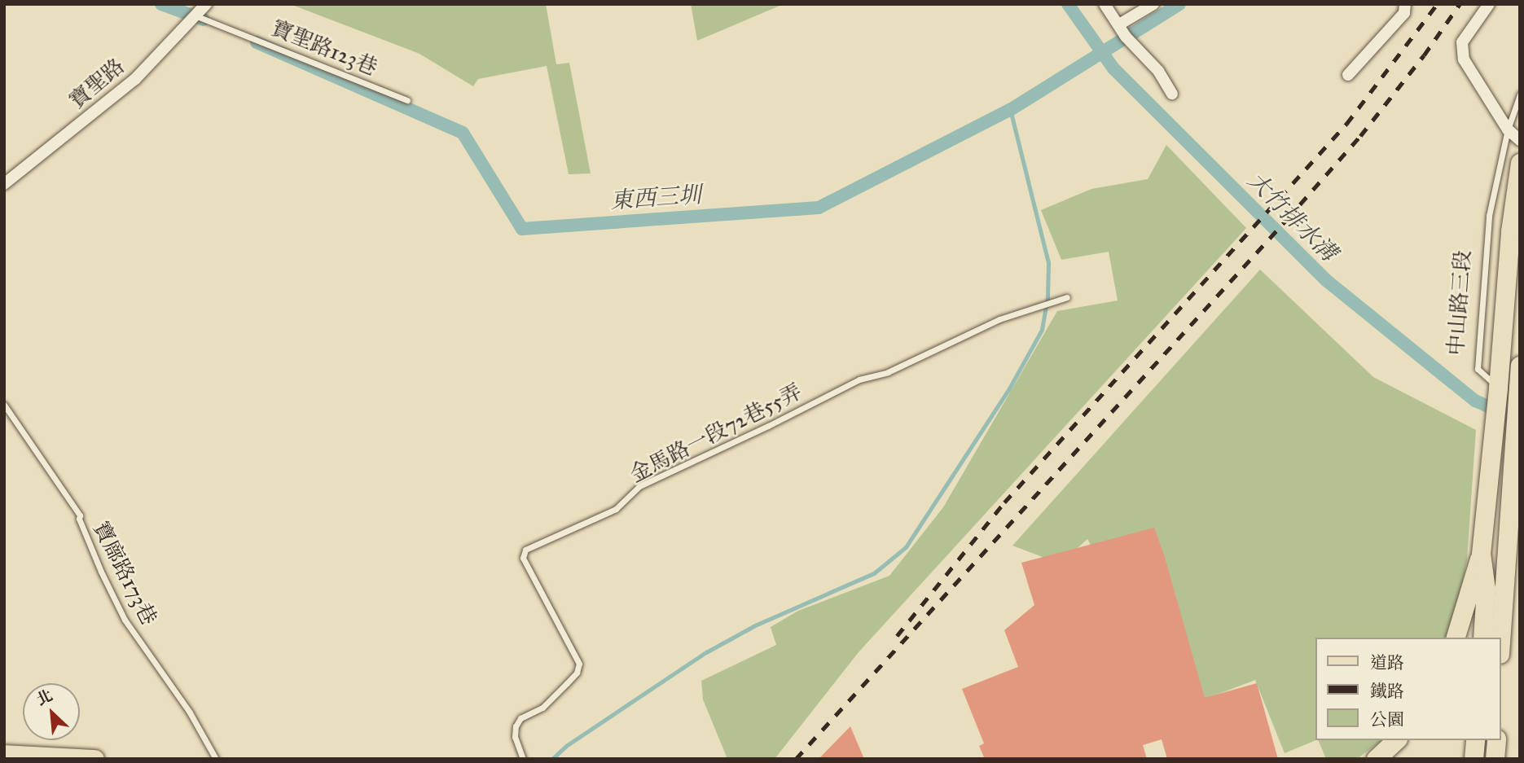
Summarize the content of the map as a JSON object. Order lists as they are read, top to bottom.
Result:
{
  "streets": {
    "main road": ["中山路三段"],
    "street": ["寶聖路"],
    "lane": ["寶聖路123巷", "金馬路一段72巷55弄", "寶廍路173巷"]
  },
  "crossings": [
    ["寶聖路123巷", "寶聖路"]
  ],
  "water": ["東西三圳", "大竹排水溝"],
  "legend": ["道路", "鐵路", "公園"],
  "north": "top left"
}
